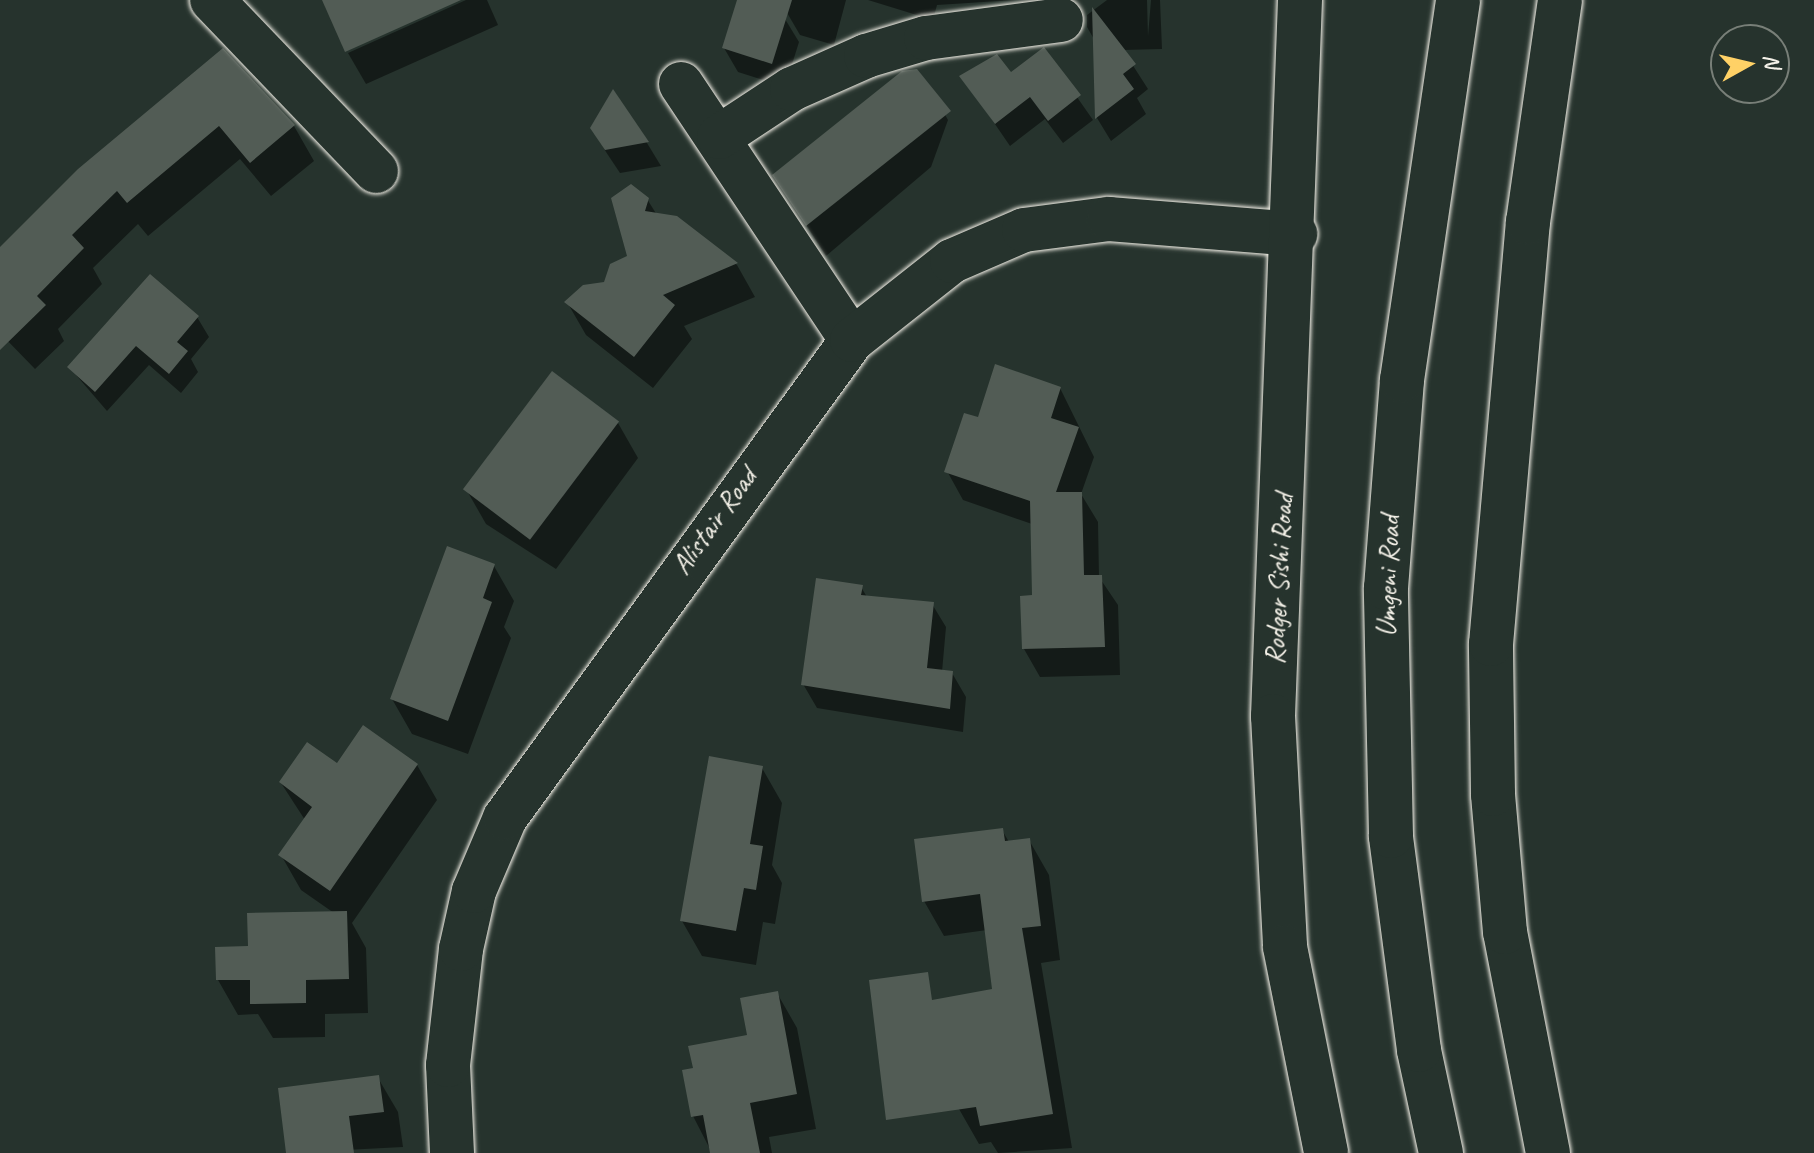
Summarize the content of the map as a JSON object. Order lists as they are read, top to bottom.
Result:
{
  "streets": {
    "main road": ["Alistair Road", "Umgeni Road", "Rodger Sishi Road"]
  },
  "crossings": [
    ["Alistair Road", "Rodger Sishi Road"]
  ],
  "north": "right"
}
